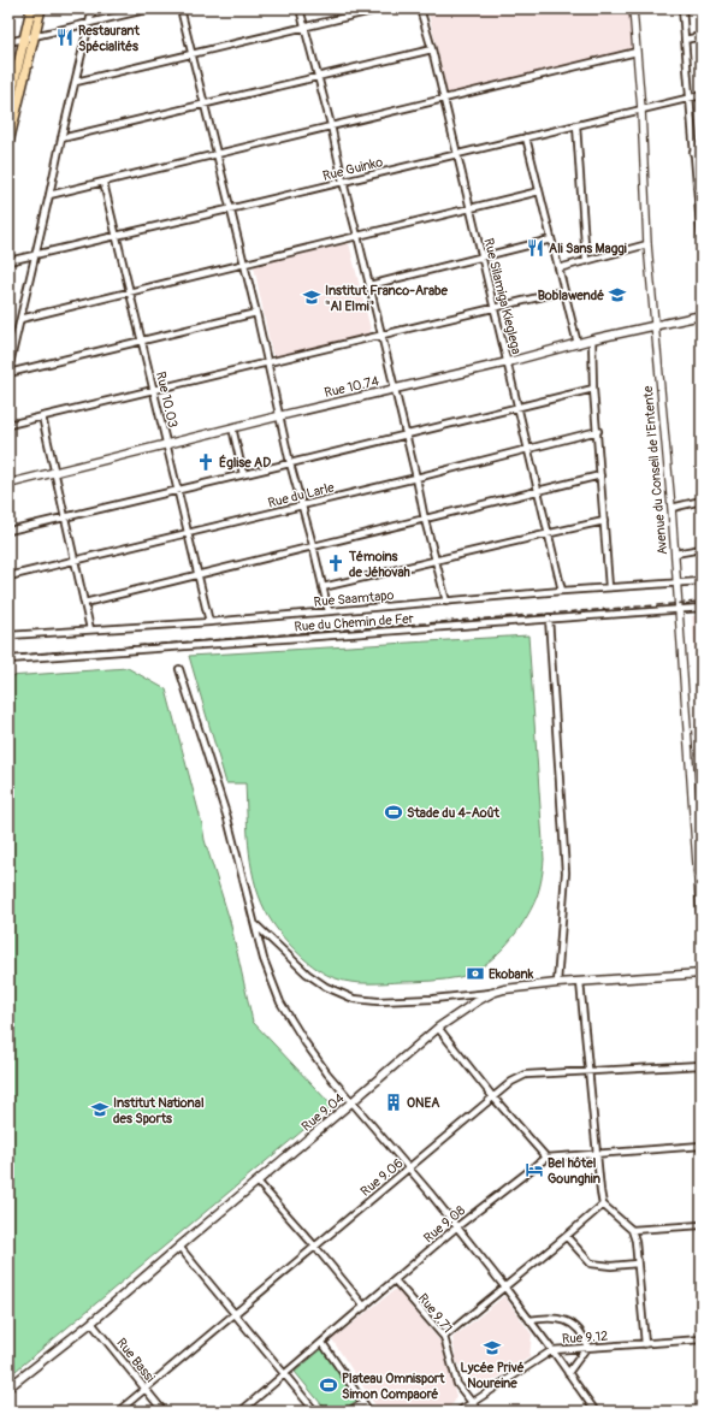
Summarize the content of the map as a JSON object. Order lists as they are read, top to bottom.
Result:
{
  "streets": {
    "main road": ["Rue 10.74", "Rue 9.04"],
    "street": [
      "Rue Guinko",
      "Rue Silamiga Kieglega",
      "Rue 10.03",
      "Avenue du Conseil de l'Entente",
      "Rue du Larle",
      "Rue Saamtapo",
      "Rue du Chemin de Fer",
      "Rue 9.06",
      "Rue 9.08",
      "Rue 9.71",
      "Rue 9.12",
      "Rue Bassi"
    ]
  },
  "crossings": [
    ["Rue Guinko", "Rue Silamiga Kieglega"],
    ["Rue Guinko", "Rue 10.03"],
    ["Rue Guinko", "Avenue du Conseil de l'Entente"],
    ["Rue Silamiga Kieglega", "Rue 10.74"],
    ["Rue Silamiga Kieglega", "Rue du Larle"],
    ["Rue Silamiga Kieglega", "Rue Saamtapo"],
    ["Rue 10.74", "Rue 10.03"],
    ["Rue 10.74", "Avenue du Conseil de l'Entente"],
    ["Rue 10.03", "Rue du Larle"],
    ["Rue 10.03", "Rue Saamtapo"],
    ["Avenue du Conseil de l'Entente", "Rue Saamtapo"],
    ["Avenue du Conseil de l'Entente", "Rue du Chemin de Fer"],
    ["Rue 9.04", "Rue Bassi"],
    ["Rue 9.06", "Rue Bassi"],
    ["Rue 9.08", "Rue 9.71"],
    ["Rue 9.71", "Rue 9.12"]
  ],
  "places": {
    "restaurant": ["Restaurant Spécialités", "Ali Sans Maggi"],
    "school or university": [
      "Boblawendé",
      "Institut Franco-Arabe \"Al Elmi\"",
      "Institut National des Sports",
      "Lycée Privé Noureine"
    ],
    "church": ["Église AD", "Témoins de Jéhovah"],
    "sports": ["Stade du 4-Août", "Plateau Omnisport Simon Compaoré"],
    "bank": ["Ekobank"],
    "building": ["ONEA"],
    "hotel": ["Bel hôtel Gounghin"]
  }
}
